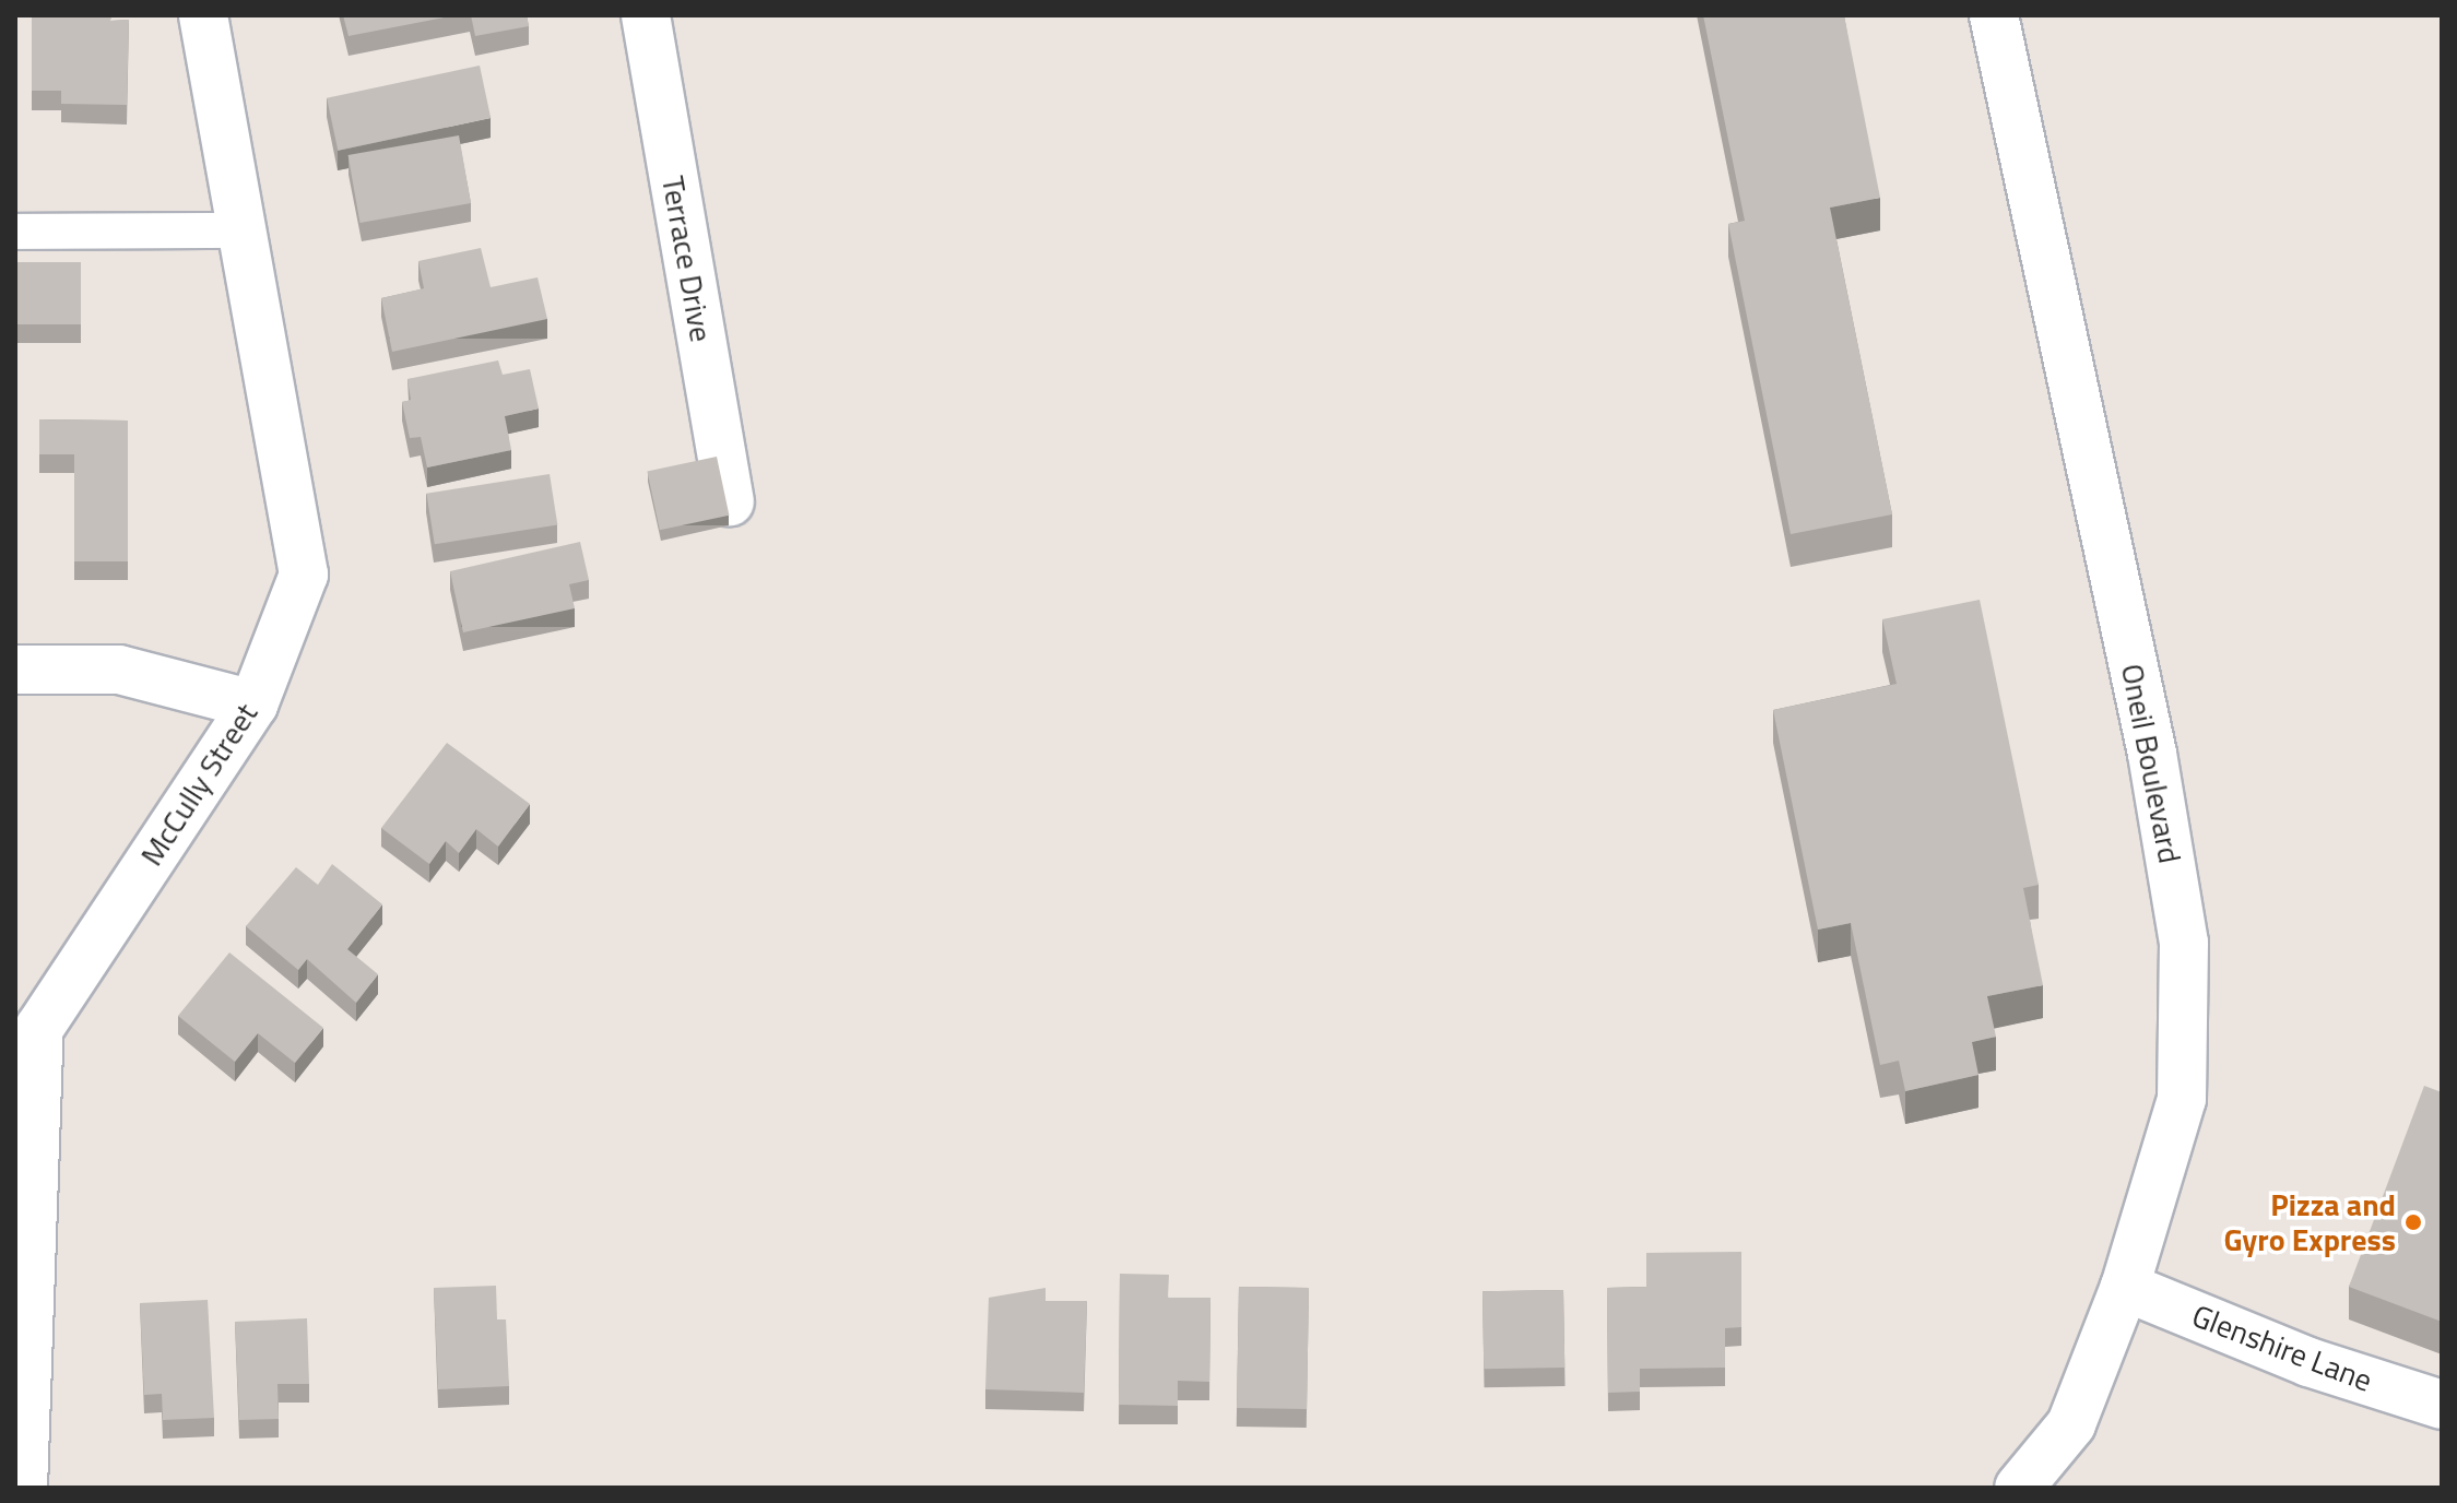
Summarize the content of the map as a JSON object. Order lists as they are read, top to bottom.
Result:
{
  "streets": {
    "street": [
      "Terrace Drive",
      "Oneil Boulevard",
      "McCully Street",
      "Glenshire Lane"
    ]
  },
  "crossings": [
    ["Oneil Boulevard", "Glenshire Lane"]
  ],
  "places": ["Pizza and Gyro Express"]
}
